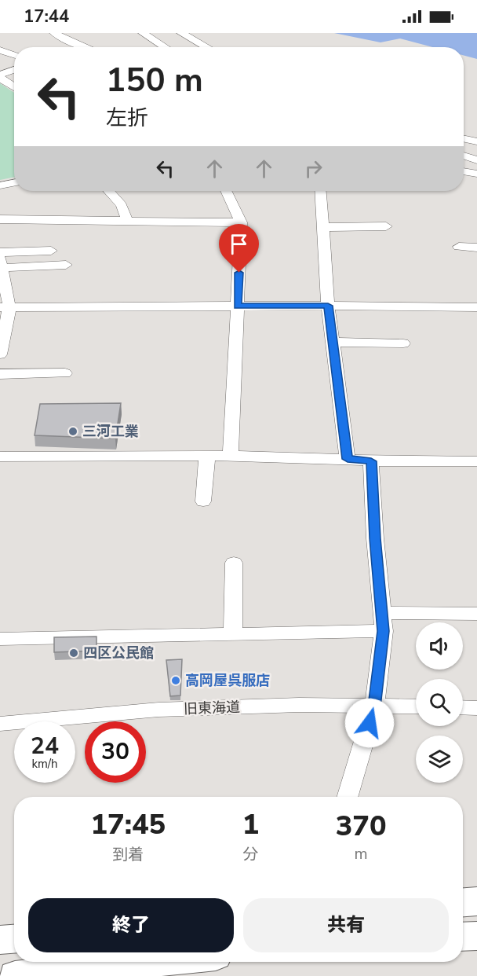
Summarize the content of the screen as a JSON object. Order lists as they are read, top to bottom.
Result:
{
  "streets": {
    "street": ["旧東海道"]
  },
  "places": ["三河工業", "四区公民館", "高岡屋呉服店"],
  "page": {
    "status": "17:44",
    "turn": ["150 m", "左折"],
    "speed": "24 km/h",
    "limit": "30",
    "eta": [
      "17:45",
      "到着",
      "1",
      "分",
      "370",
      "m"
    ],
    "buttons": ["終了", "共有"]
  }
}
